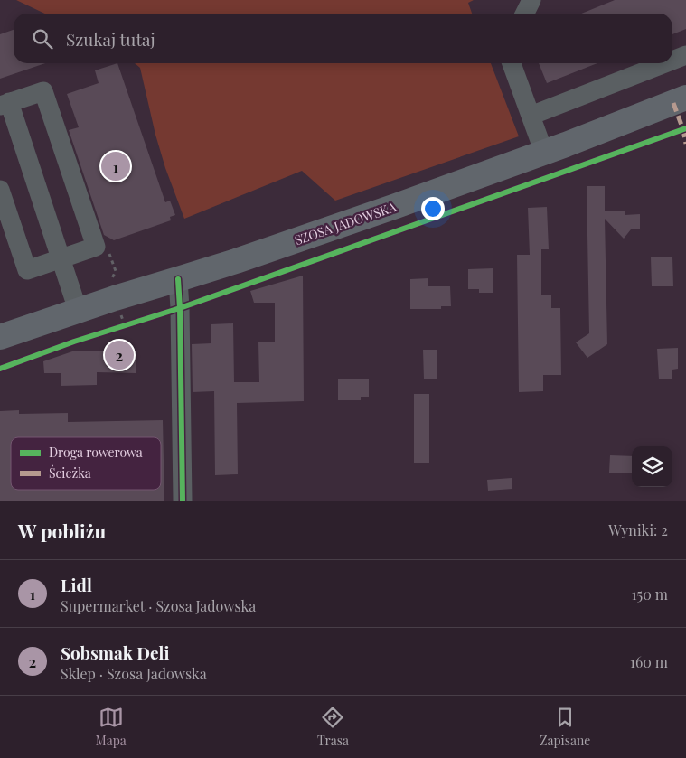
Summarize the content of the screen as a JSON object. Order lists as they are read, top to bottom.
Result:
{
  "streets": {
    "main road": ["SZOSA JADOWSKA"]
  },
  "legend": ["Droga rowerowa", "Ścieżka"],
  "page": {
    "search": "Szukaj tutaj",
    "pins": ["1", "2"],
    "heading": ["W pobliżu", "Wyniki: 2"],
    "list": [
      {
        "mark": "1",
        "name": "Lidl",
        "note": "Supermarket · Szosa Jadowska",
        "value": "150 m"
      },
      {
        "mark": "2",
        "name": "Sobsmak Deli",
        "note": "Sklep · Szosa Jadowska",
        "value": "160 m"
      }
    ],
    "nav": ["Mapa", "Trasa", "Zapisane"]
  }
}
